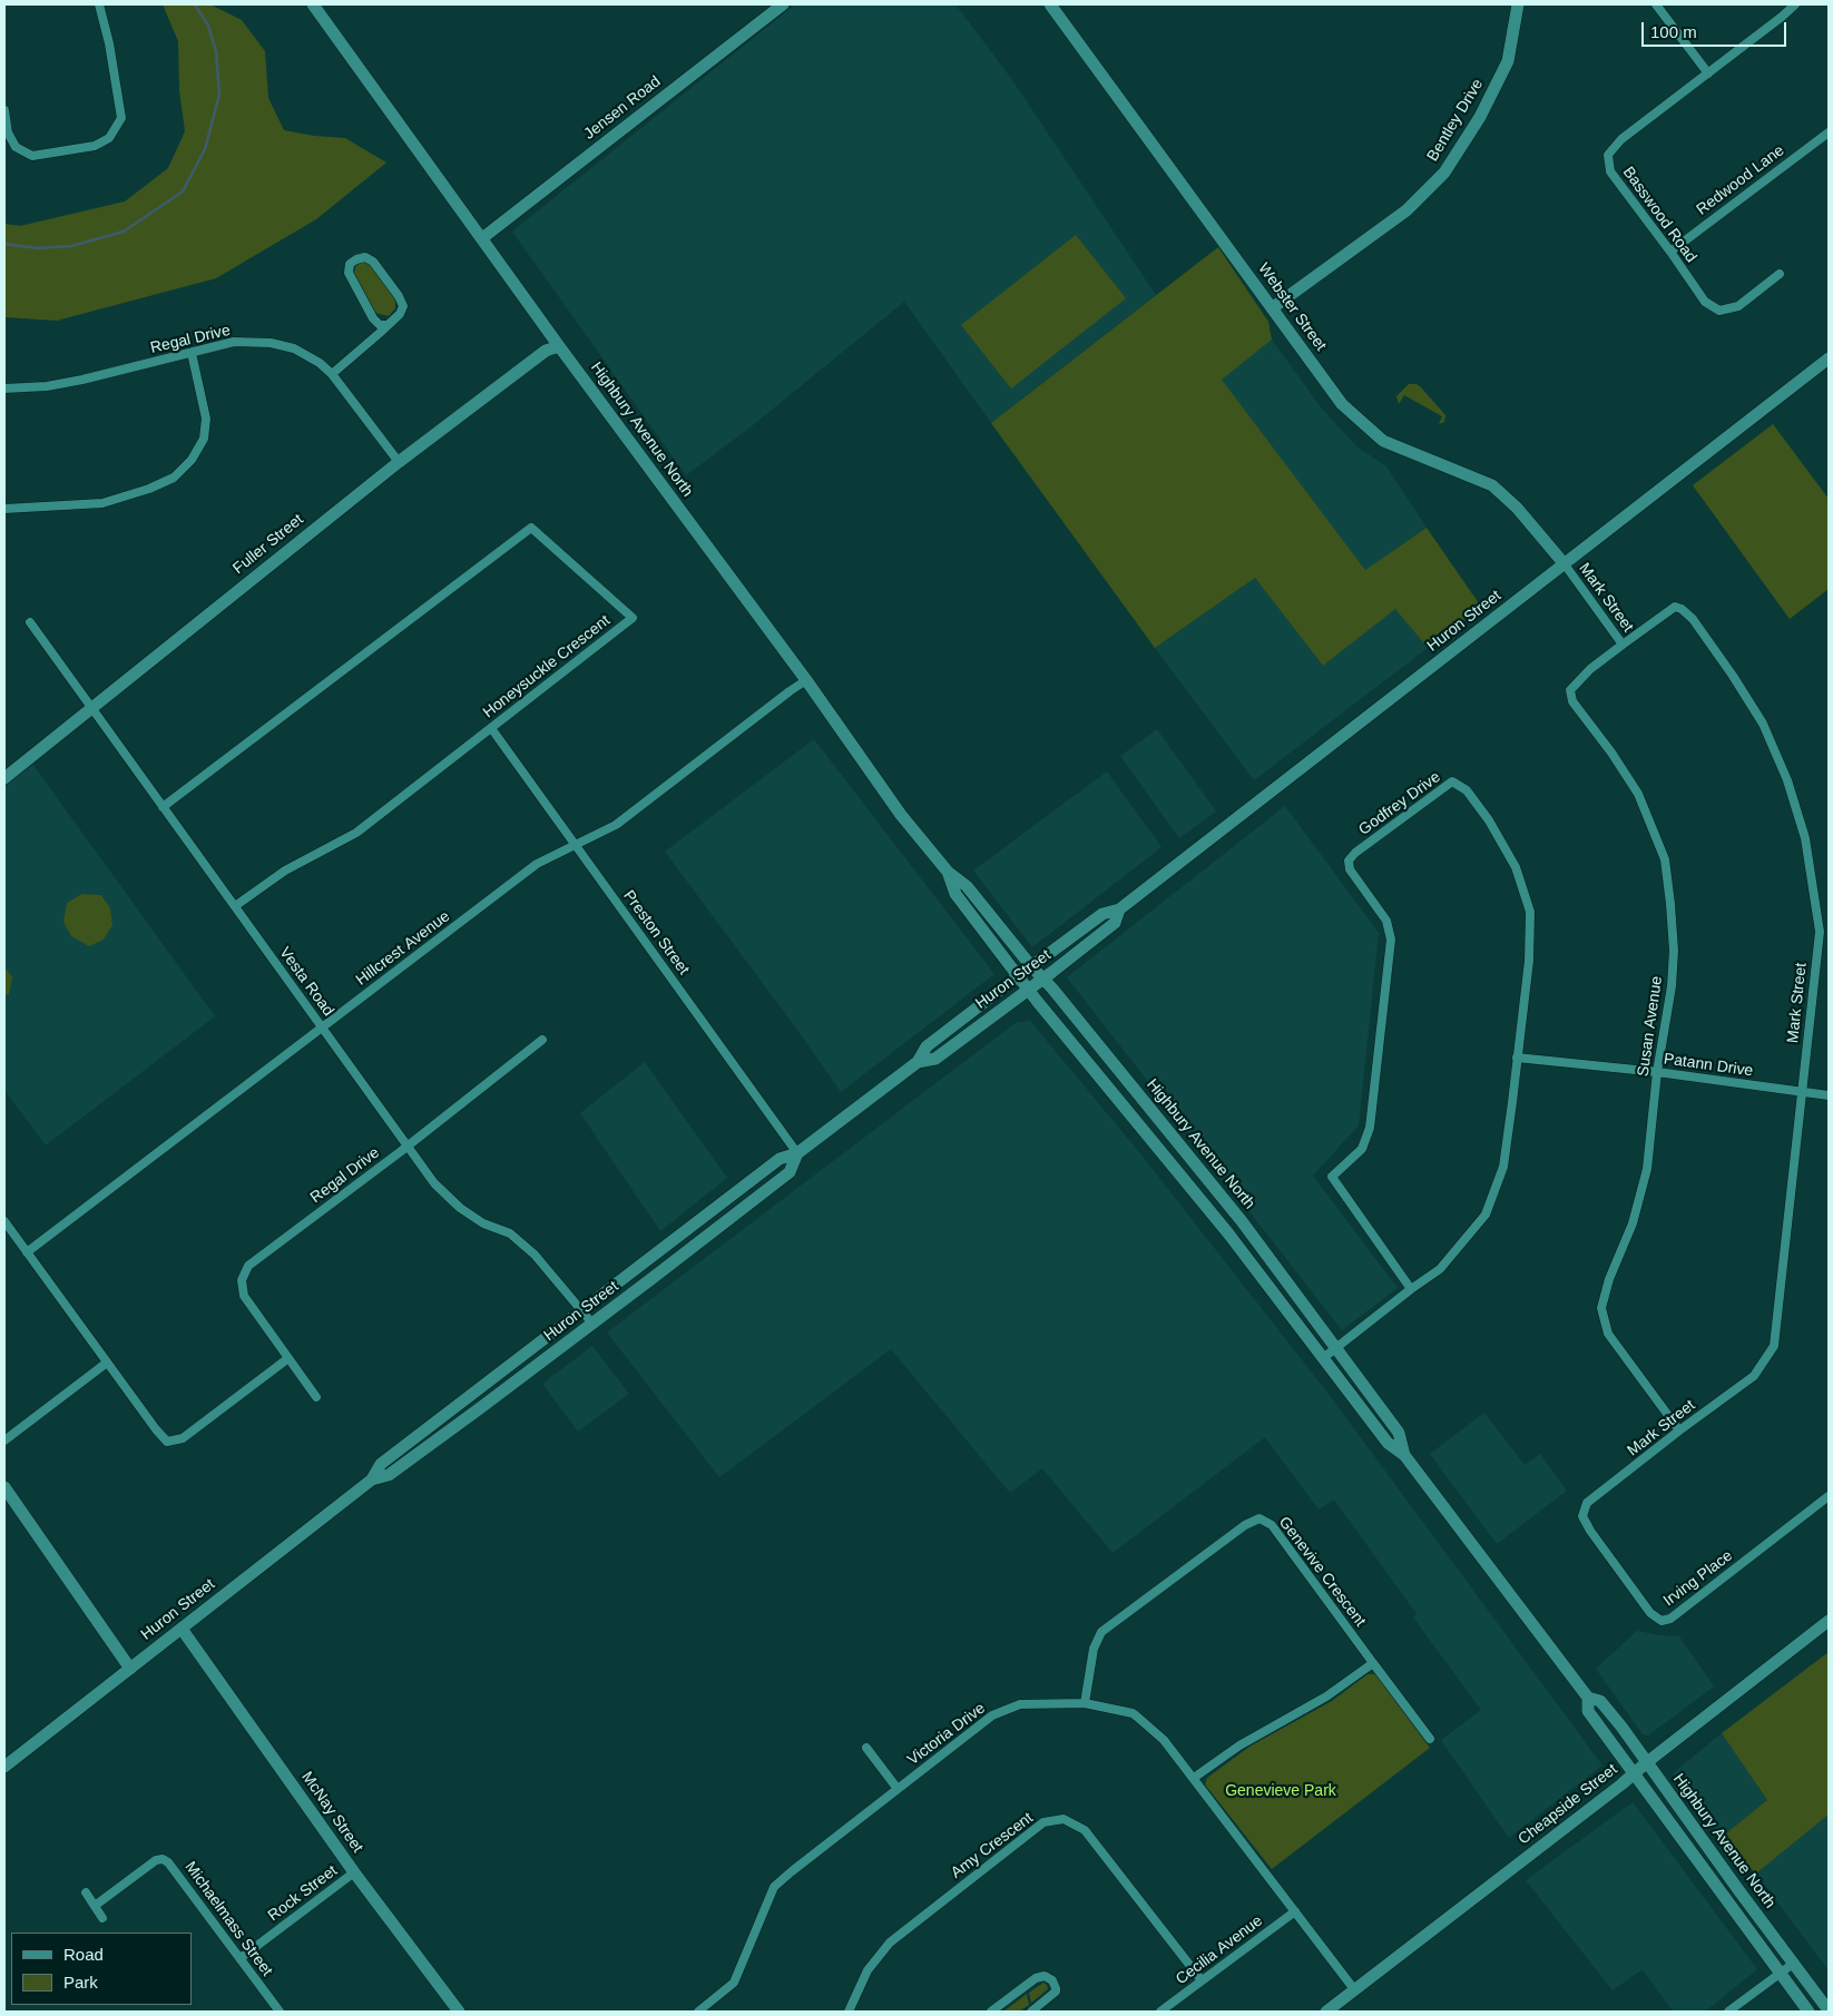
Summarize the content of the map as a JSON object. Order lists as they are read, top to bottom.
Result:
{
  "streets": {
    "main road": [
      "Jensen Road",
      "Bentley Drive",
      "Webster Street",
      "Highbury Avenue North",
      "Fuller Street",
      "Huron Street",
      "Cheapside Street",
      "McNay Street"
    ],
    "street": [
      "Redwood Lane",
      "Basswood Road",
      "Regal Drive",
      "Mark Street",
      "Honeysuckle Crescent",
      "Godfrey Drive",
      "Preston Street",
      "Hillcrest Avenue",
      "Vesta Road",
      "Susan Avenue",
      "Patann Drive",
      "Genevive Crescent",
      "Irving Place",
      "Victoria Drive",
      "Amy Crescent",
      "Rock Street",
      "Michaelmass Street",
      "Cecilia Avenue"
    ]
  },
  "crossings": [
    ["Jensen Road", "Highbury Avenue North"],
    ["Bentley Drive", "Webster Street"],
    ["Redwood Lane", "Basswood Road"],
    ["Webster Street", "Mark Street"],
    ["Webster Street", "Huron Street"],
    ["Regal Drive", "Fuller Street"],
    ["Regal Drive", "Vesta Road"],
    ["Highbury Avenue North", "Fuller Street"],
    ["Highbury Avenue North", "Huron Street"],
    ["Highbury Avenue North", "Godfrey Drive"],
    ["Highbury Avenue North", "Hillcrest Avenue"],
    ["Highbury Avenue North", "Cheapside Street"],
    ["Fuller Street", "Vesta Road"],
    ["Mark Street", "Huron Street"],
    ["Mark Street", "Susan Avenue"],
    ["Mark Street", "Patann Drive"],
    ["Mark Street", "Irving Place"],
    ["Huron Street", "Preston Street"],
    ["Huron Street", "Vesta Road"],
    ["Huron Street", "McNay Street"],
    ["Honeysuckle Crescent", "Preston Street"],
    ["Honeysuckle Crescent", "Vesta Road"],
    ["Godfrey Drive", "Patann Drive"],
    ["Preston Street", "Hillcrest Avenue"],
    ["Hillcrest Avenue", "Vesta Road"],
    ["Susan Avenue", "Patann Drive"],
    ["Genevive Crescent", "Victoria Drive"],
    ["Victoria Drive", "Cheapside Street"],
    ["Victoria Drive", "Cecilia Avenue"],
    ["McNay Street", "Rock Street"],
    ["Amy Crescent", "Cecilia Avenue"],
    ["Rock Street", "Michaelmass Street"]
  ],
  "parks": ["Genevieve Park"],
  "legend": ["Road", "Park"],
  "scale_bar": "100 m"
}
